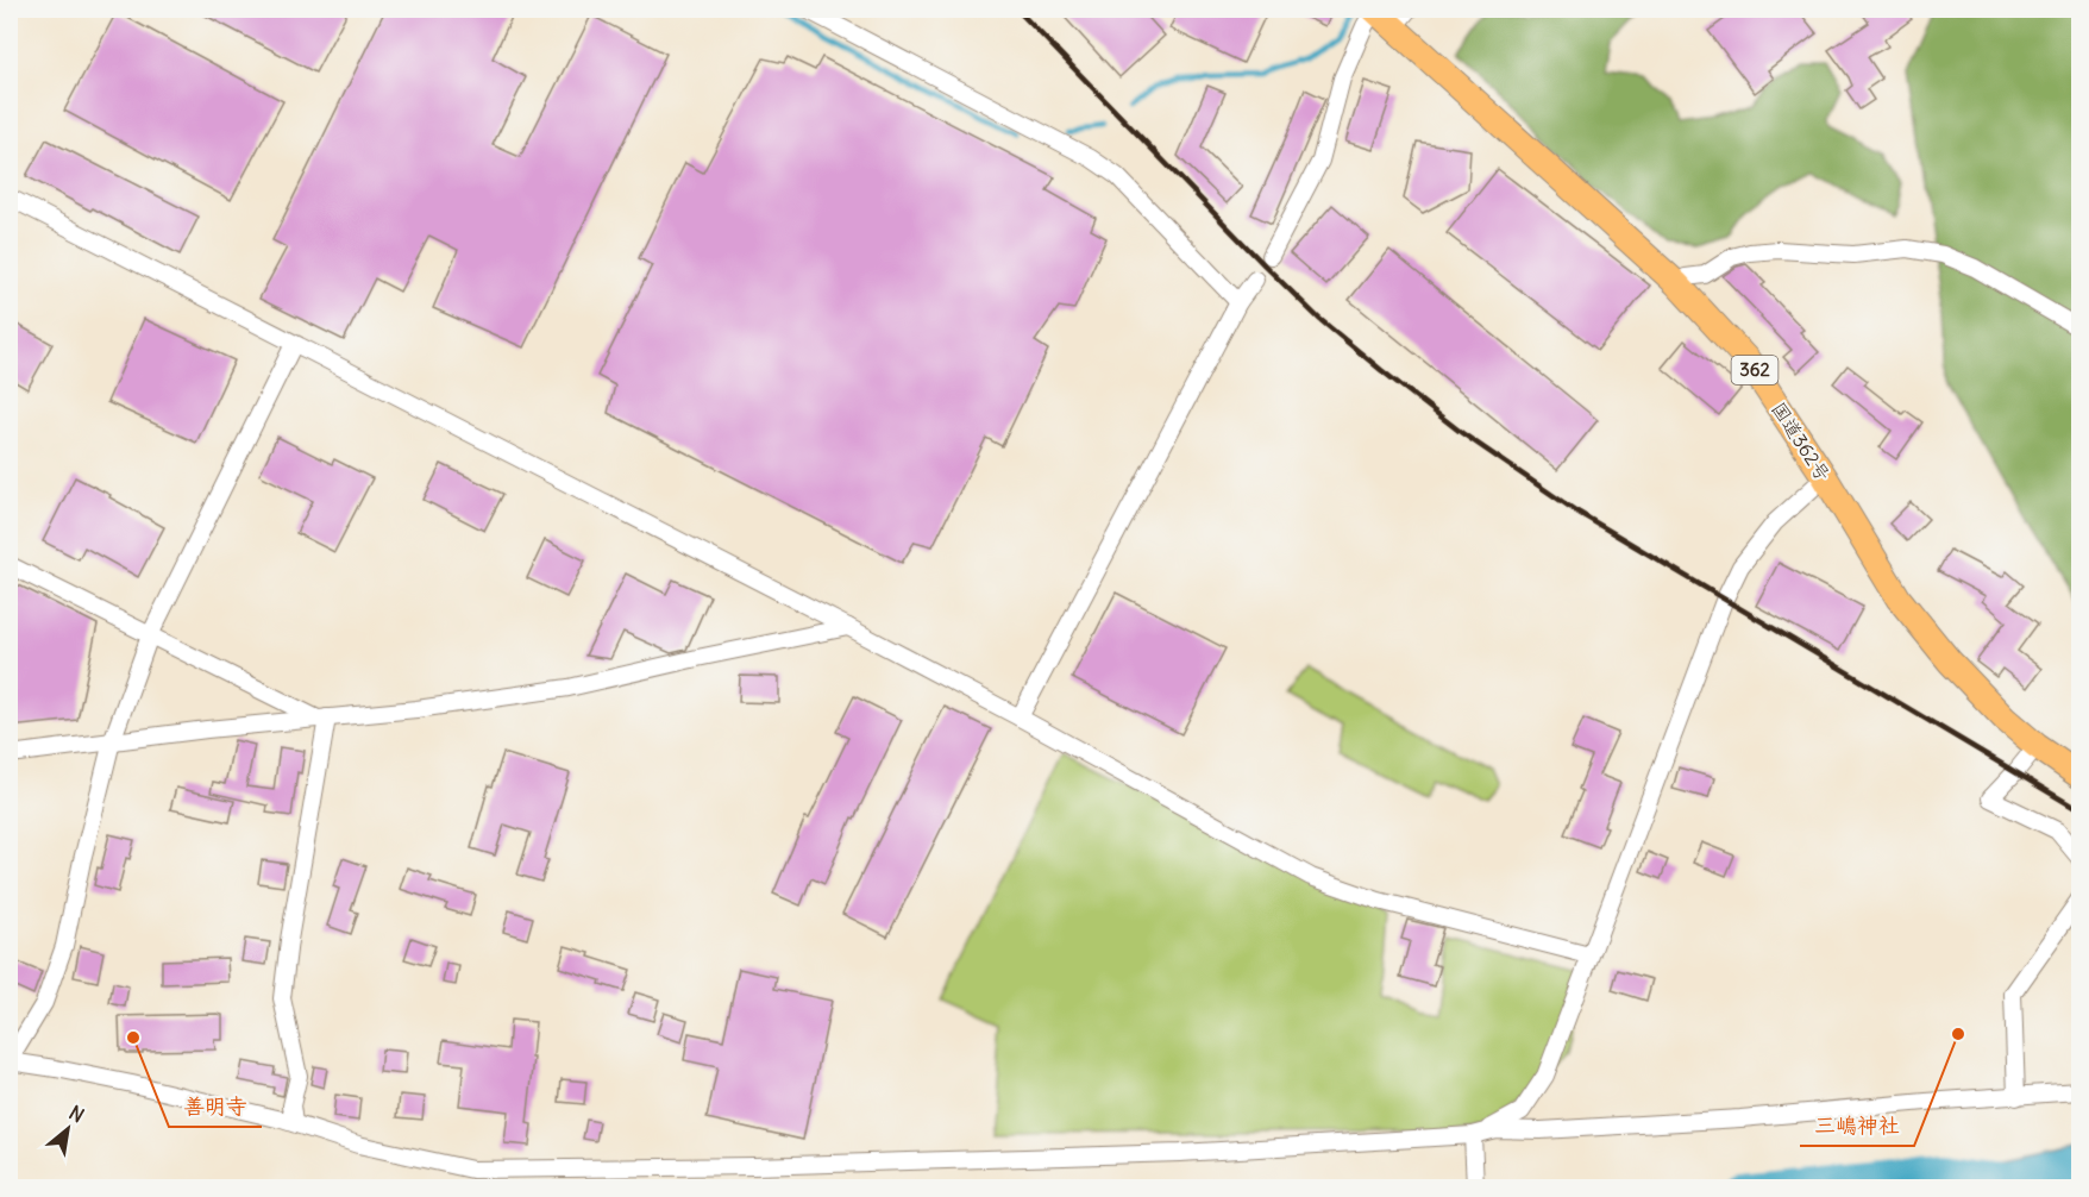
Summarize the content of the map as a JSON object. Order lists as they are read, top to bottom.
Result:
{
  "streets": {
    "highway": ["362", "国道362号"]
  },
  "places": ["三嶋神社", "善明寺"],
  "north": "top right"
}
